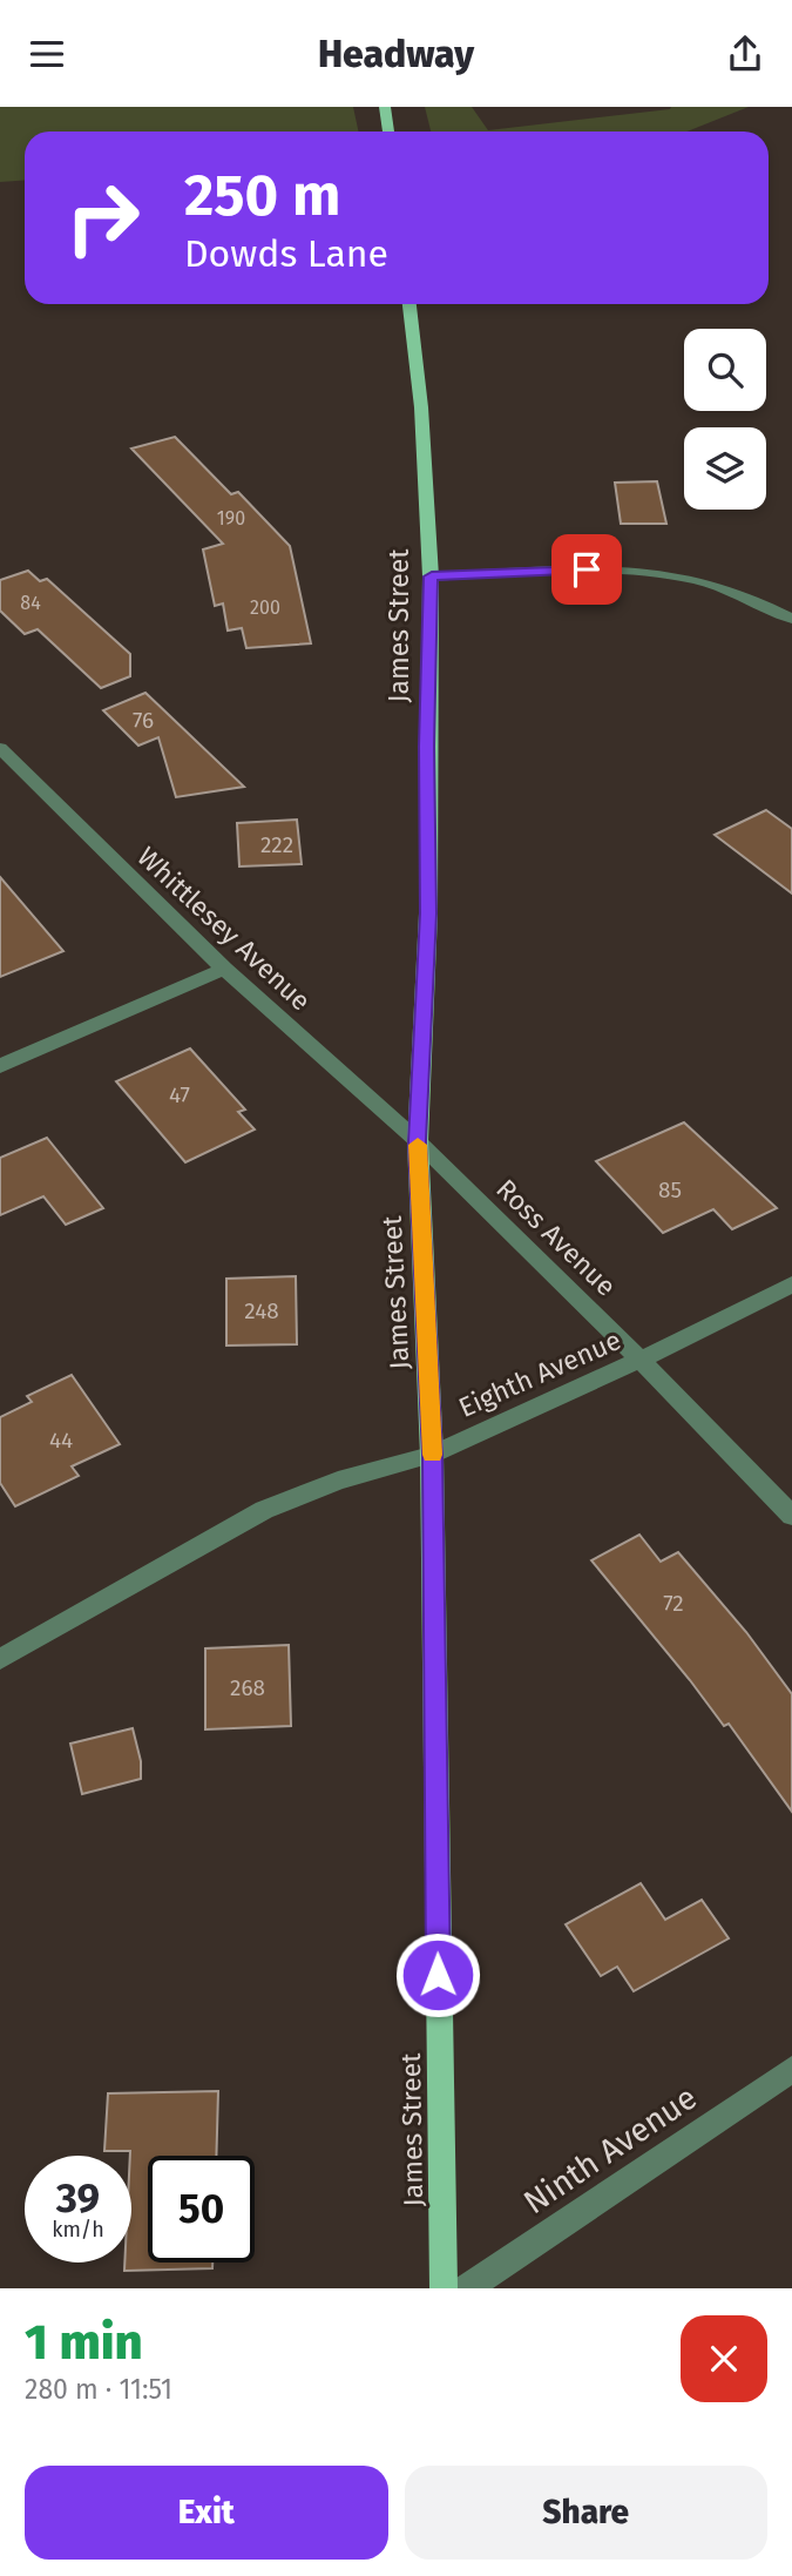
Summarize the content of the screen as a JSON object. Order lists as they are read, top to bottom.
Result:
{
  "streets": {
    "main road": ["James Street"],
    "street": [
      "Whittlesey Avenue",
      "Ross Avenue",
      "Eighth Avenue",
      "Ninth Avenue"
    ]
  },
  "crossings": [
    ["James Street", "Whittlesey Avenue"],
    ["James Street", "Ross Avenue"],
    ["James Street", "Eighth Avenue"],
    ["Whittlesey Avenue", "Ross Avenue"],
    ["Ross Avenue", "Eighth Avenue"]
  ],
  "house_numbers": [
    "190",
    "84",
    "200",
    "76",
    "222",
    "47",
    "85",
    "248",
    "44",
    "72",
    "268"
  ],
  "page": {
    "header": "Headway",
    "turn": ["250 m", "Dowds Lane"],
    "speed": "39 km/h",
    "limit": "50",
    "heading": ["1 min", "280 m · 11:51"],
    "buttons": ["Exit", "Share"]
  }
}
